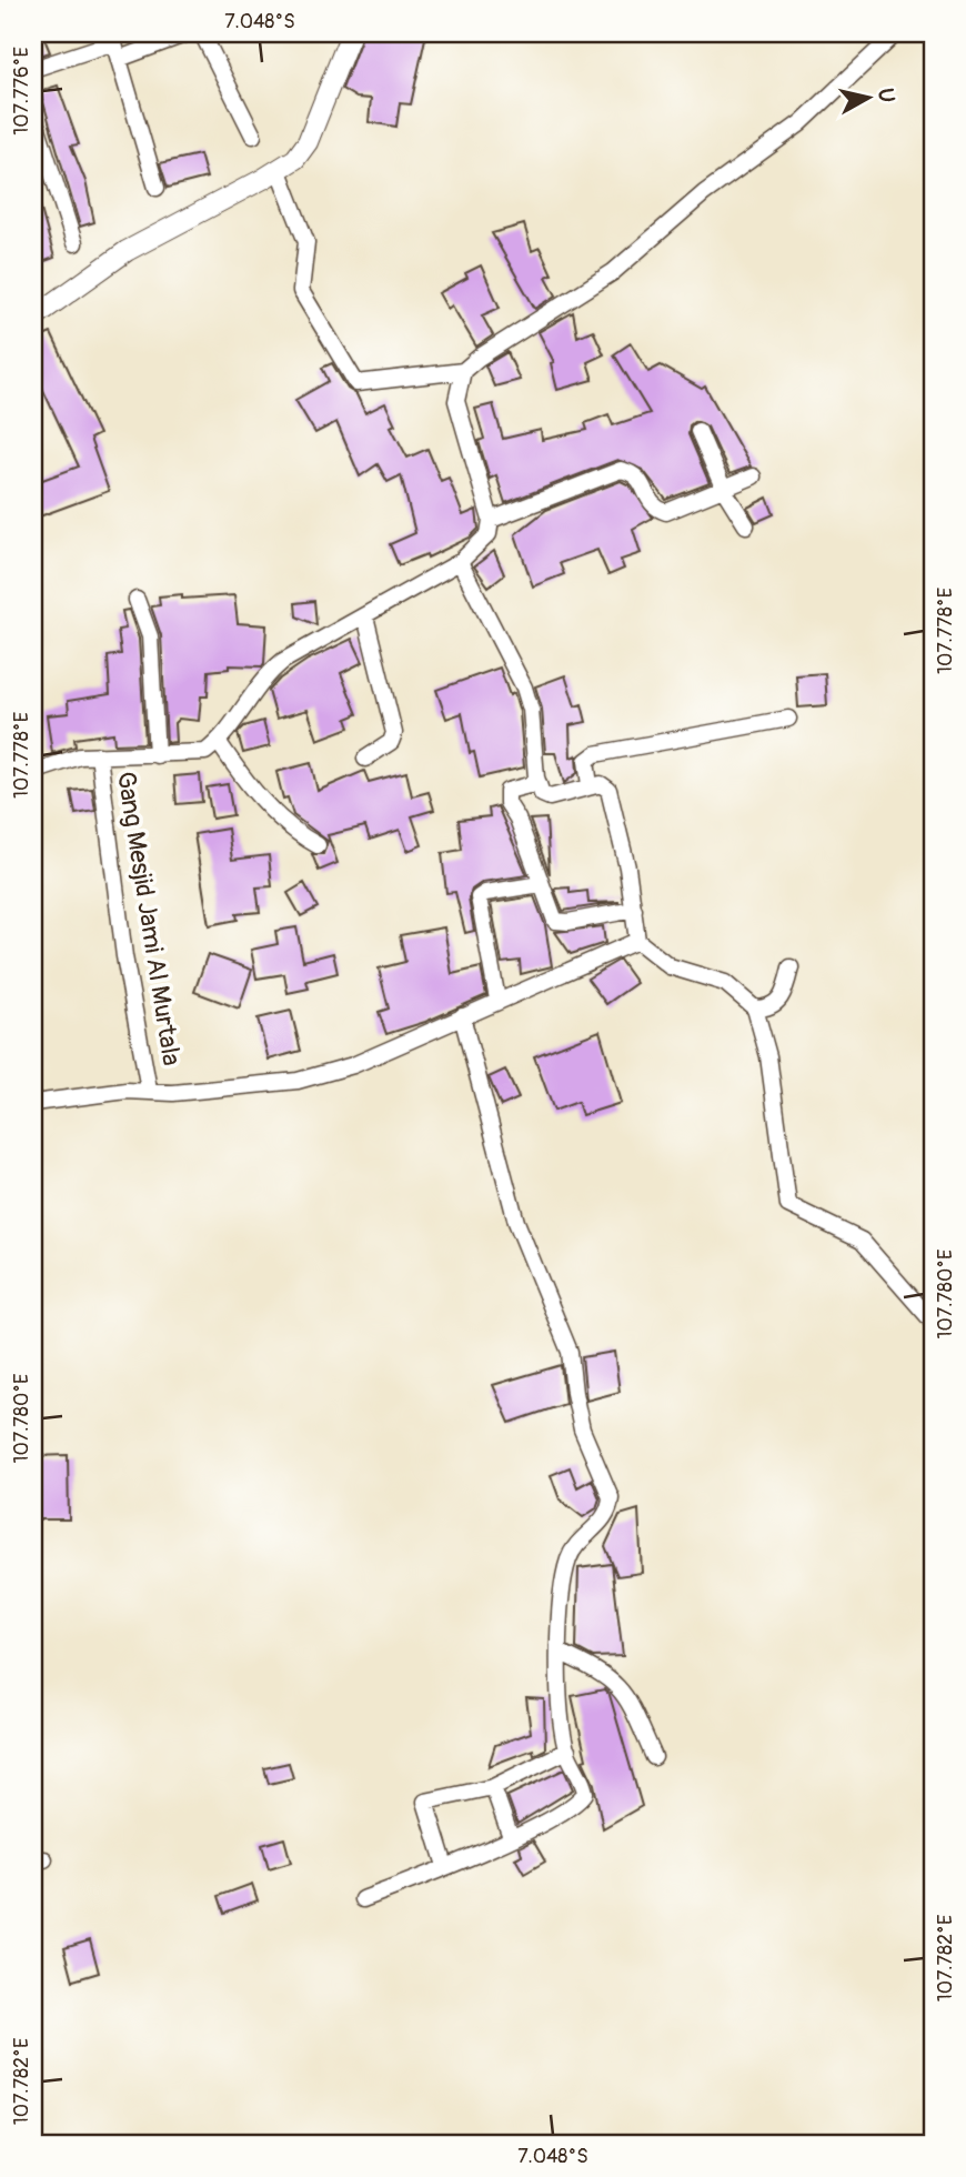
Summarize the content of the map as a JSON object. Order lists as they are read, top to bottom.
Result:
{
  "streets": {
    "street": ["Gang Mesjid Jami Al Murtala"]
  },
  "north": "right",
  "coordinates": [
    "7.048°S",
    "107.776°E",
    "107.778°E",
    "107.780°E",
    "107.782°E"
  ]
}
